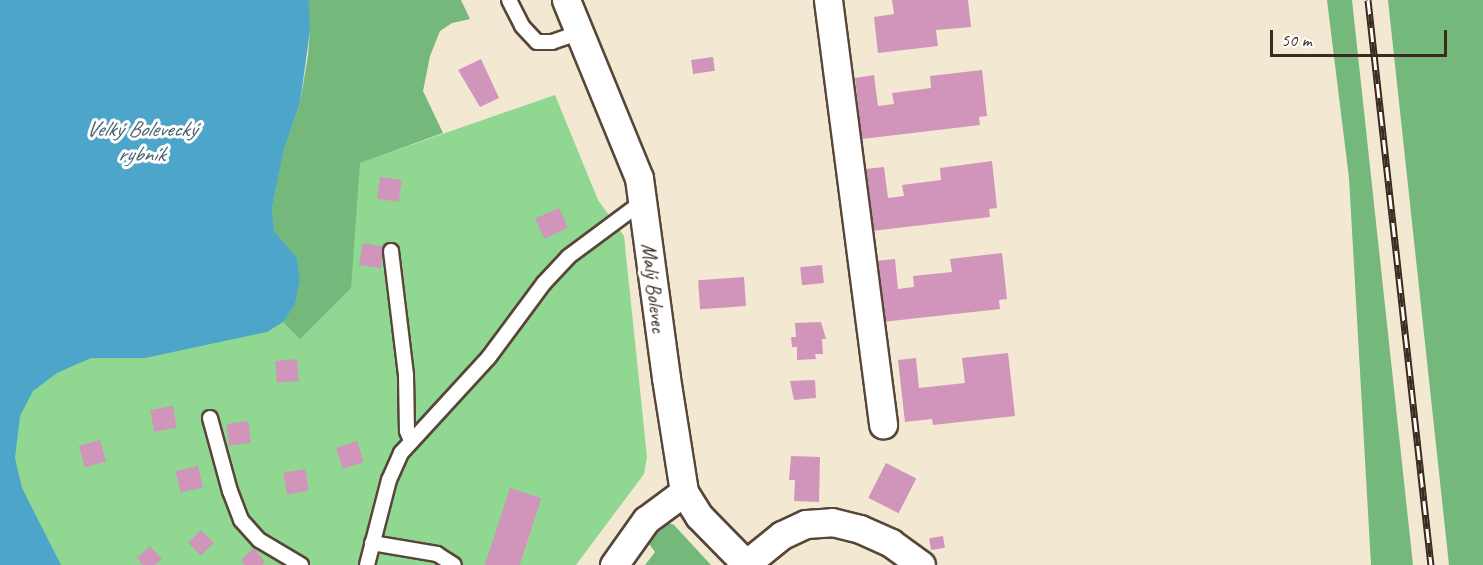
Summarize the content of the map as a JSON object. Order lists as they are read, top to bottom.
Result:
{
  "streets": {
    "street": ["Malý Bolevec"]
  },
  "water": ["Velký Bolevecký rybník"],
  "scale_bar": "50 m"
}
